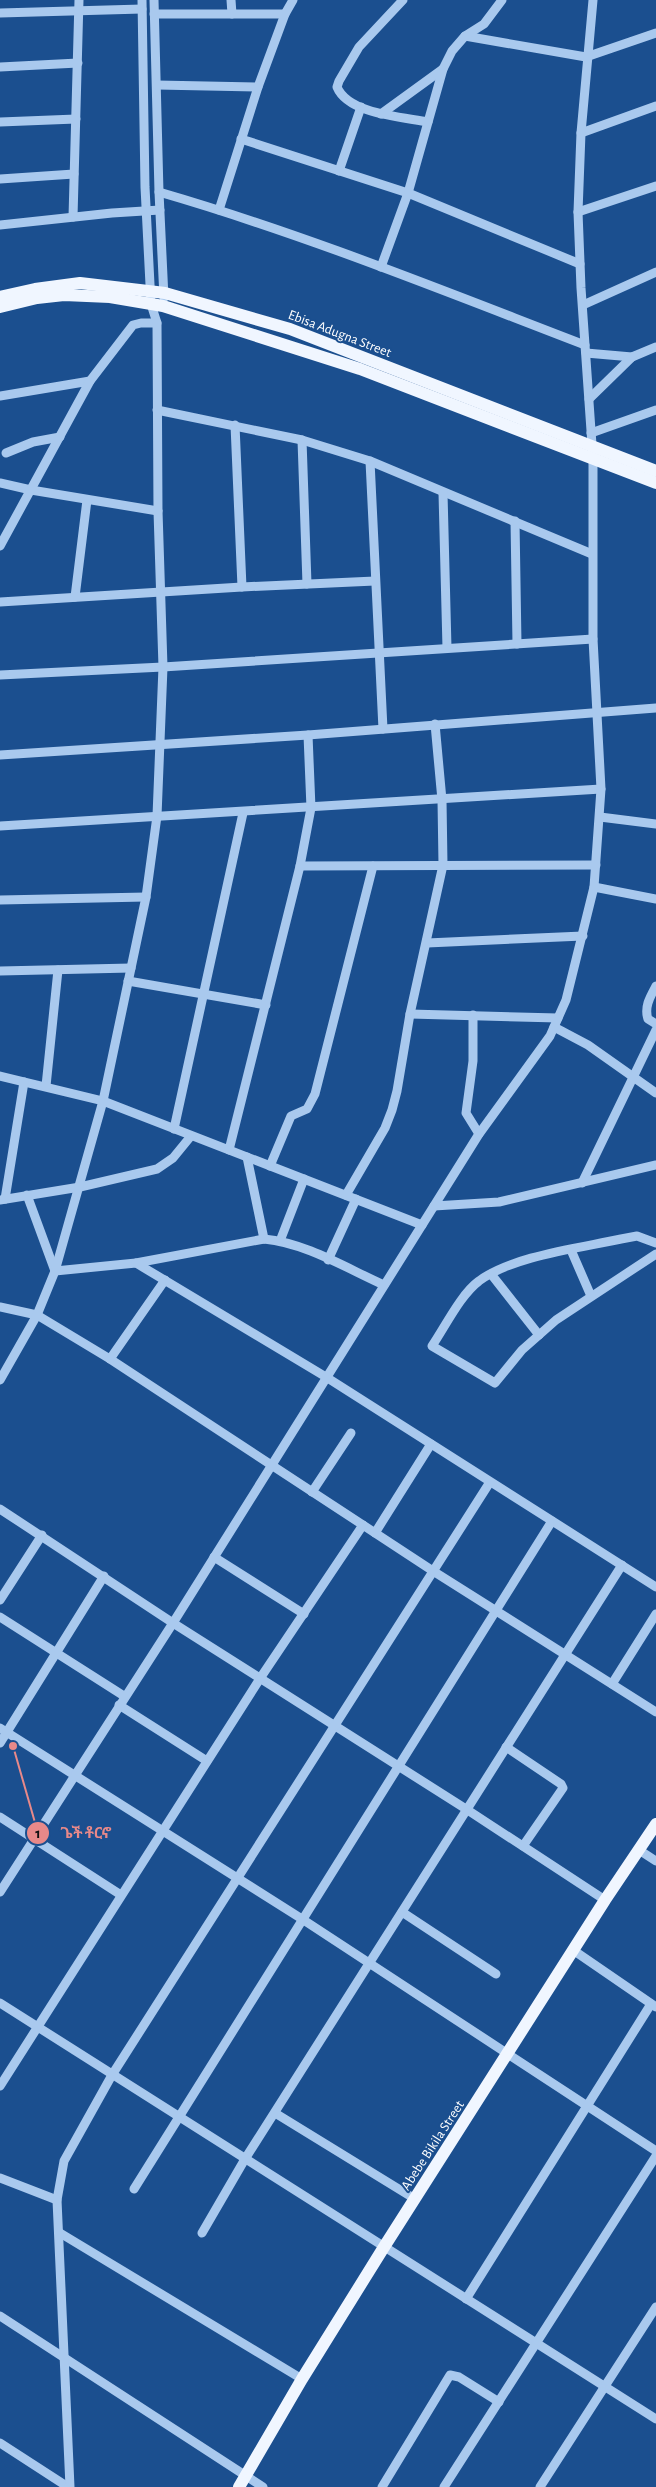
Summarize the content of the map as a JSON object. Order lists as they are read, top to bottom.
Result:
{
  "streets": {
    "main road": ["Ebisa Adugna Street", "Abebe Bikila Street"]
  },
  "places": ["ጌች ቶርኖ"]
}
